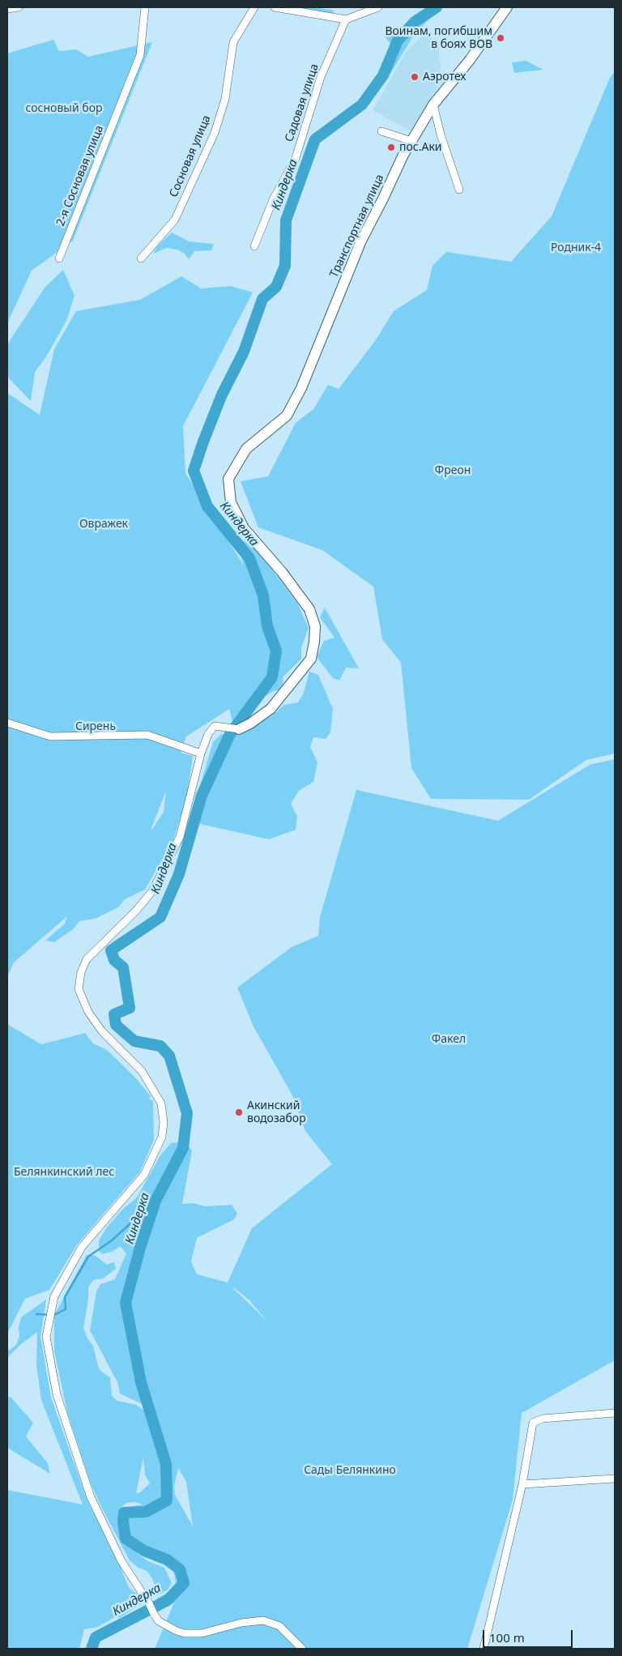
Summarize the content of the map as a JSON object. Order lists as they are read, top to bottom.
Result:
{
  "streets": {
    "street": [
      "Садовая улица",
      "Сосновая улица",
      "2-я Сосновая улица",
      "Транспортная улица"
    ]
  },
  "water": ["Киндерка"],
  "parks": [
    "сосновый бор",
    "Родник-4",
    "Фреон",
    "Овражек",
    "Сирень",
    "Факел",
    "Белянкинский лес",
    "Сады Белянкино"
  ],
  "places": [
    "Воинам, погибшим в боях ВОВ",
    "Аэротех",
    "пос.Аки",
    "Акинский водозабор"
  ],
  "scale_bar": "100 m"
}
